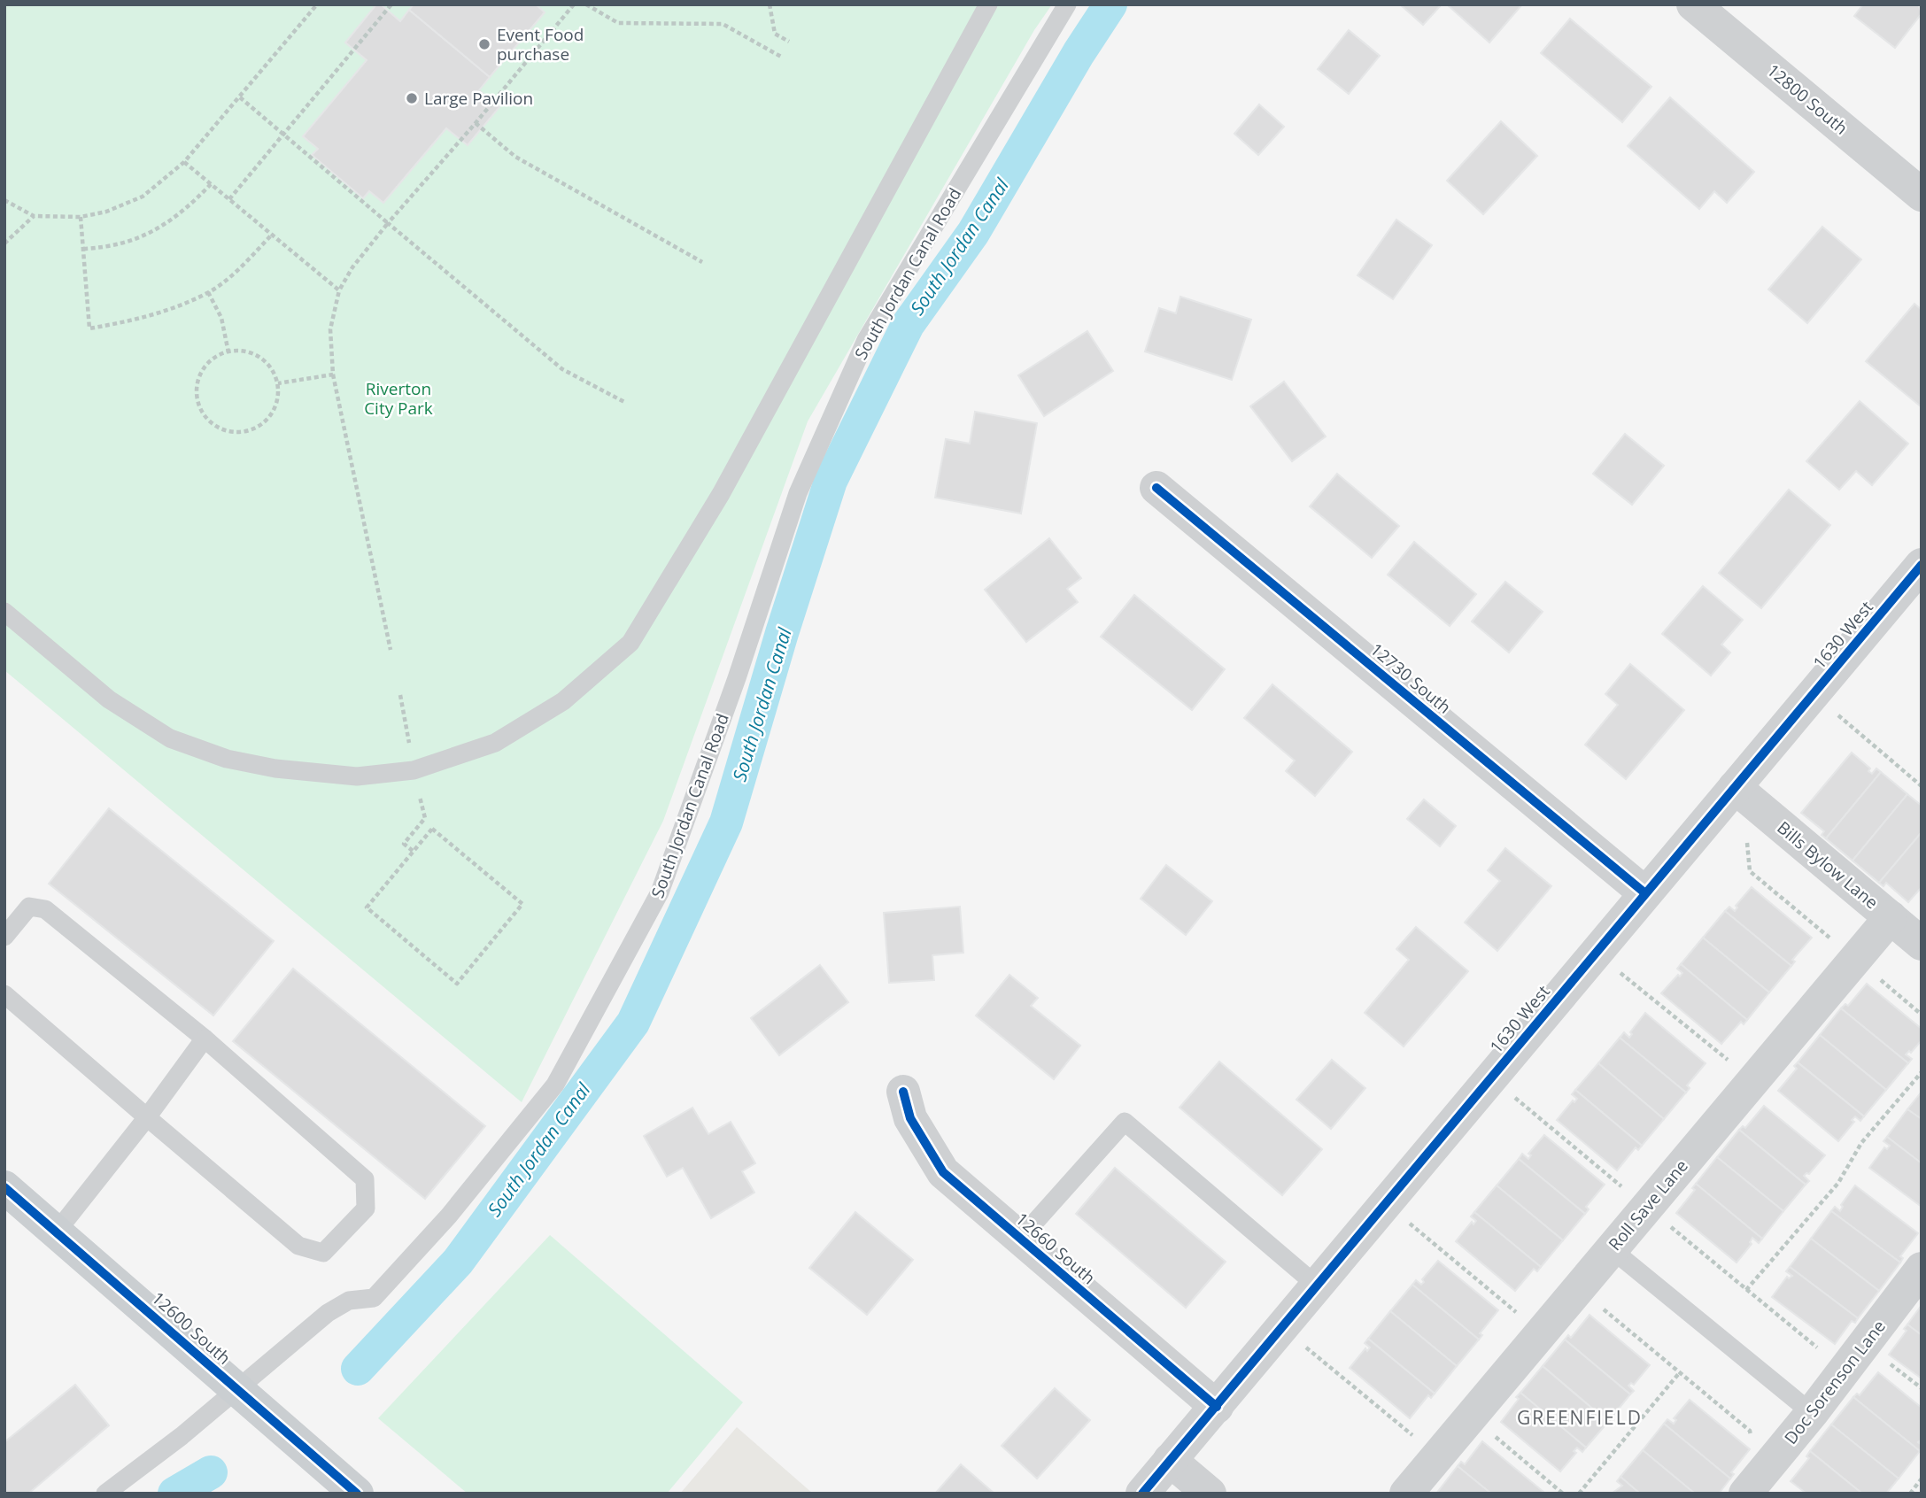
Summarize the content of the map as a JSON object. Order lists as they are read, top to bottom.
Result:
{
  "streets": {
    "main road": ["12600 South"],
    "street": [
      "12800 South",
      "1630 West",
      "12730 South",
      "Bills Bylow Lane",
      "Roll Save Lane",
      "12660 South",
      "Doc Sorenson Lane"
    ],
    "lane": ["South Jordan Canal Road"]
  },
  "crossings": [
    ["South Jordan Canal Road", "12600 South"],
    ["1630 West", "12730 South"],
    ["1630 West", "Bills Bylow Lane"],
    ["1630 West", "12660 South"],
    ["Bills Bylow Lane", "Roll Save Lane"]
  ],
  "districts": ["GREENFIELD"],
  "water": ["South Jordan Canal"],
  "parks": ["Riverton City Park"],
  "places": ["Event Food purchase", "Large Pavilion"]
}
